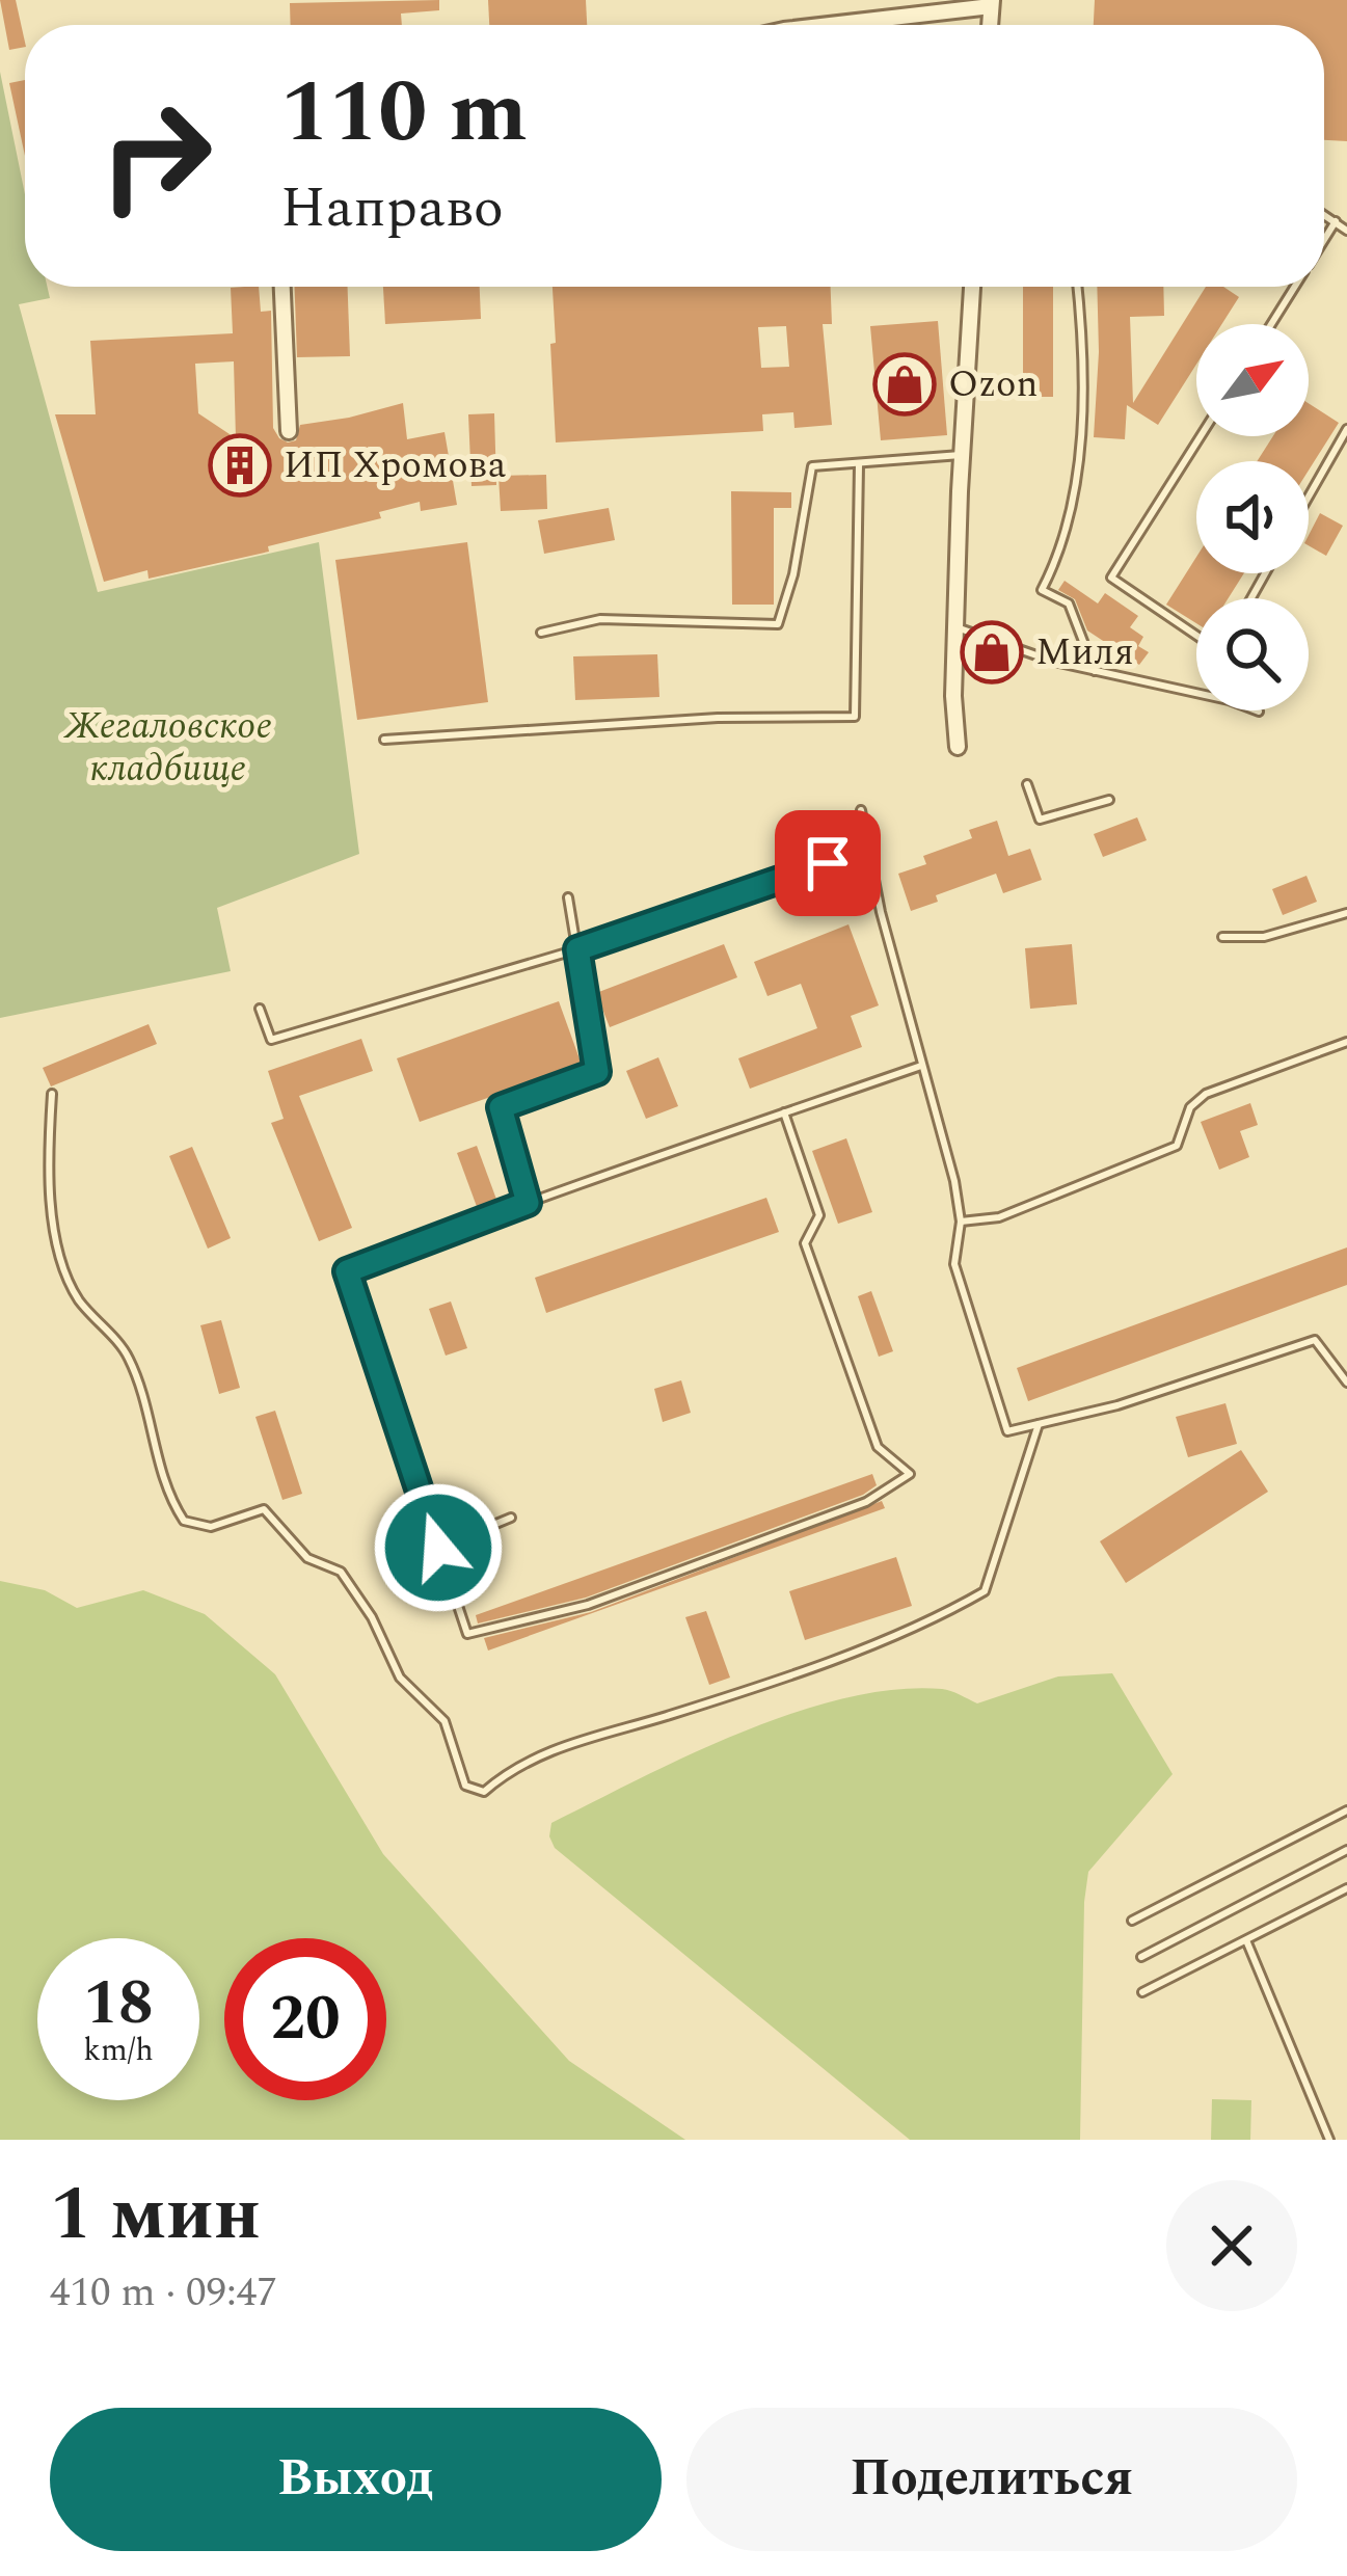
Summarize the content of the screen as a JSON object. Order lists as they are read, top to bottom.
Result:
{
  "parks": ["Жегаловское кладбище"],
  "places": {
    "shop": ["Ozon", "Миля"],
    "building": ["ИП Хромова"]
  },
  "north": "top right",
  "page": {
    "turn": ["110 m", "Направо"],
    "speed": "18 km/h",
    "limit": "20",
    "heading": ["1 мин", "410 m · 09:47"],
    "buttons": ["Выход", "Поделиться"]
  }
}
